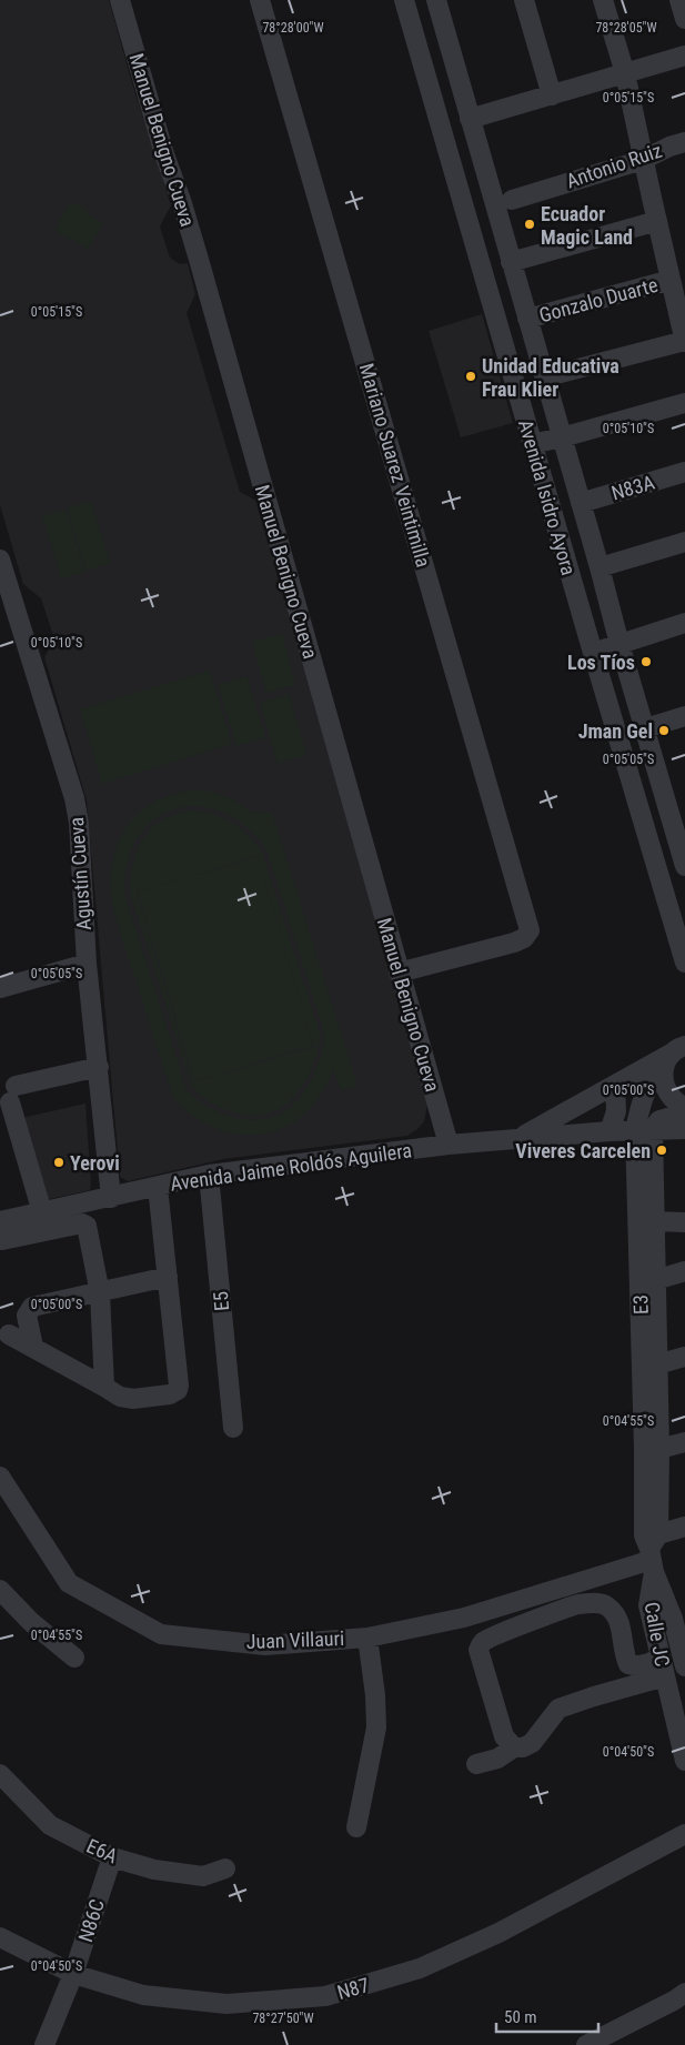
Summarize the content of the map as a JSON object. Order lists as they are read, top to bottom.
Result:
{
  "streets": {
    "street": [
      "Manuel Benigno Cueva",
      "Antonio Ruiz",
      "Gonzalo Duarte",
      "Mariano Suarez Veintimilla",
      "N83A",
      "Avenida Isidro Ayora",
      "Agustín Cueva",
      "Avenida Jaime Roldós Aguilera",
      "E5",
      "E3",
      "Calle JC",
      "Juan Villauri",
      "E6A",
      "N86C",
      "N87"
    ]
  },
  "crossings": [
    ["Manuel Benigno Cueva", "Mariano Suarez Veintimilla"],
    ["Manuel Benigno Cueva", "Avenida Jaime Roldós Aguilera"],
    ["Gonzalo Duarte", "Avenida Isidro Ayora"],
    ["N83A", "Avenida Isidro Ayora"],
    ["Agustín Cueva", "Avenida Jaime Roldós Aguilera"],
    ["Avenida Jaime Roldós Aguilera", "E5"],
    ["Avenida Jaime Roldós Aguilera", "E3"],
    ["E3", "Calle JC"],
    ["E3", "Juan Villauri"],
    ["Calle JC", "Juan Villauri"],
    ["E6A", "N86C"],
    ["N86C", "N87"]
  ],
  "places": [
    "Ecuador Magic Land",
    "Unidad Educativa Frau Klier",
    "Los Tíos",
    "Jman Gel",
    "Viveres Carcelen",
    "Yerovi"
  ],
  "scale_bar": "50 m",
  "coordinates": [
    "78°28'00\"W",
    "78°28'05\"W",
    "0°05'15\"S",
    "0°05'10\"S",
    "0°05'05\"S",
    "0°05'00\"S",
    "0°04'55\"S",
    "0°04'50\"S",
    "78°27'50\"W"
  ]
}
